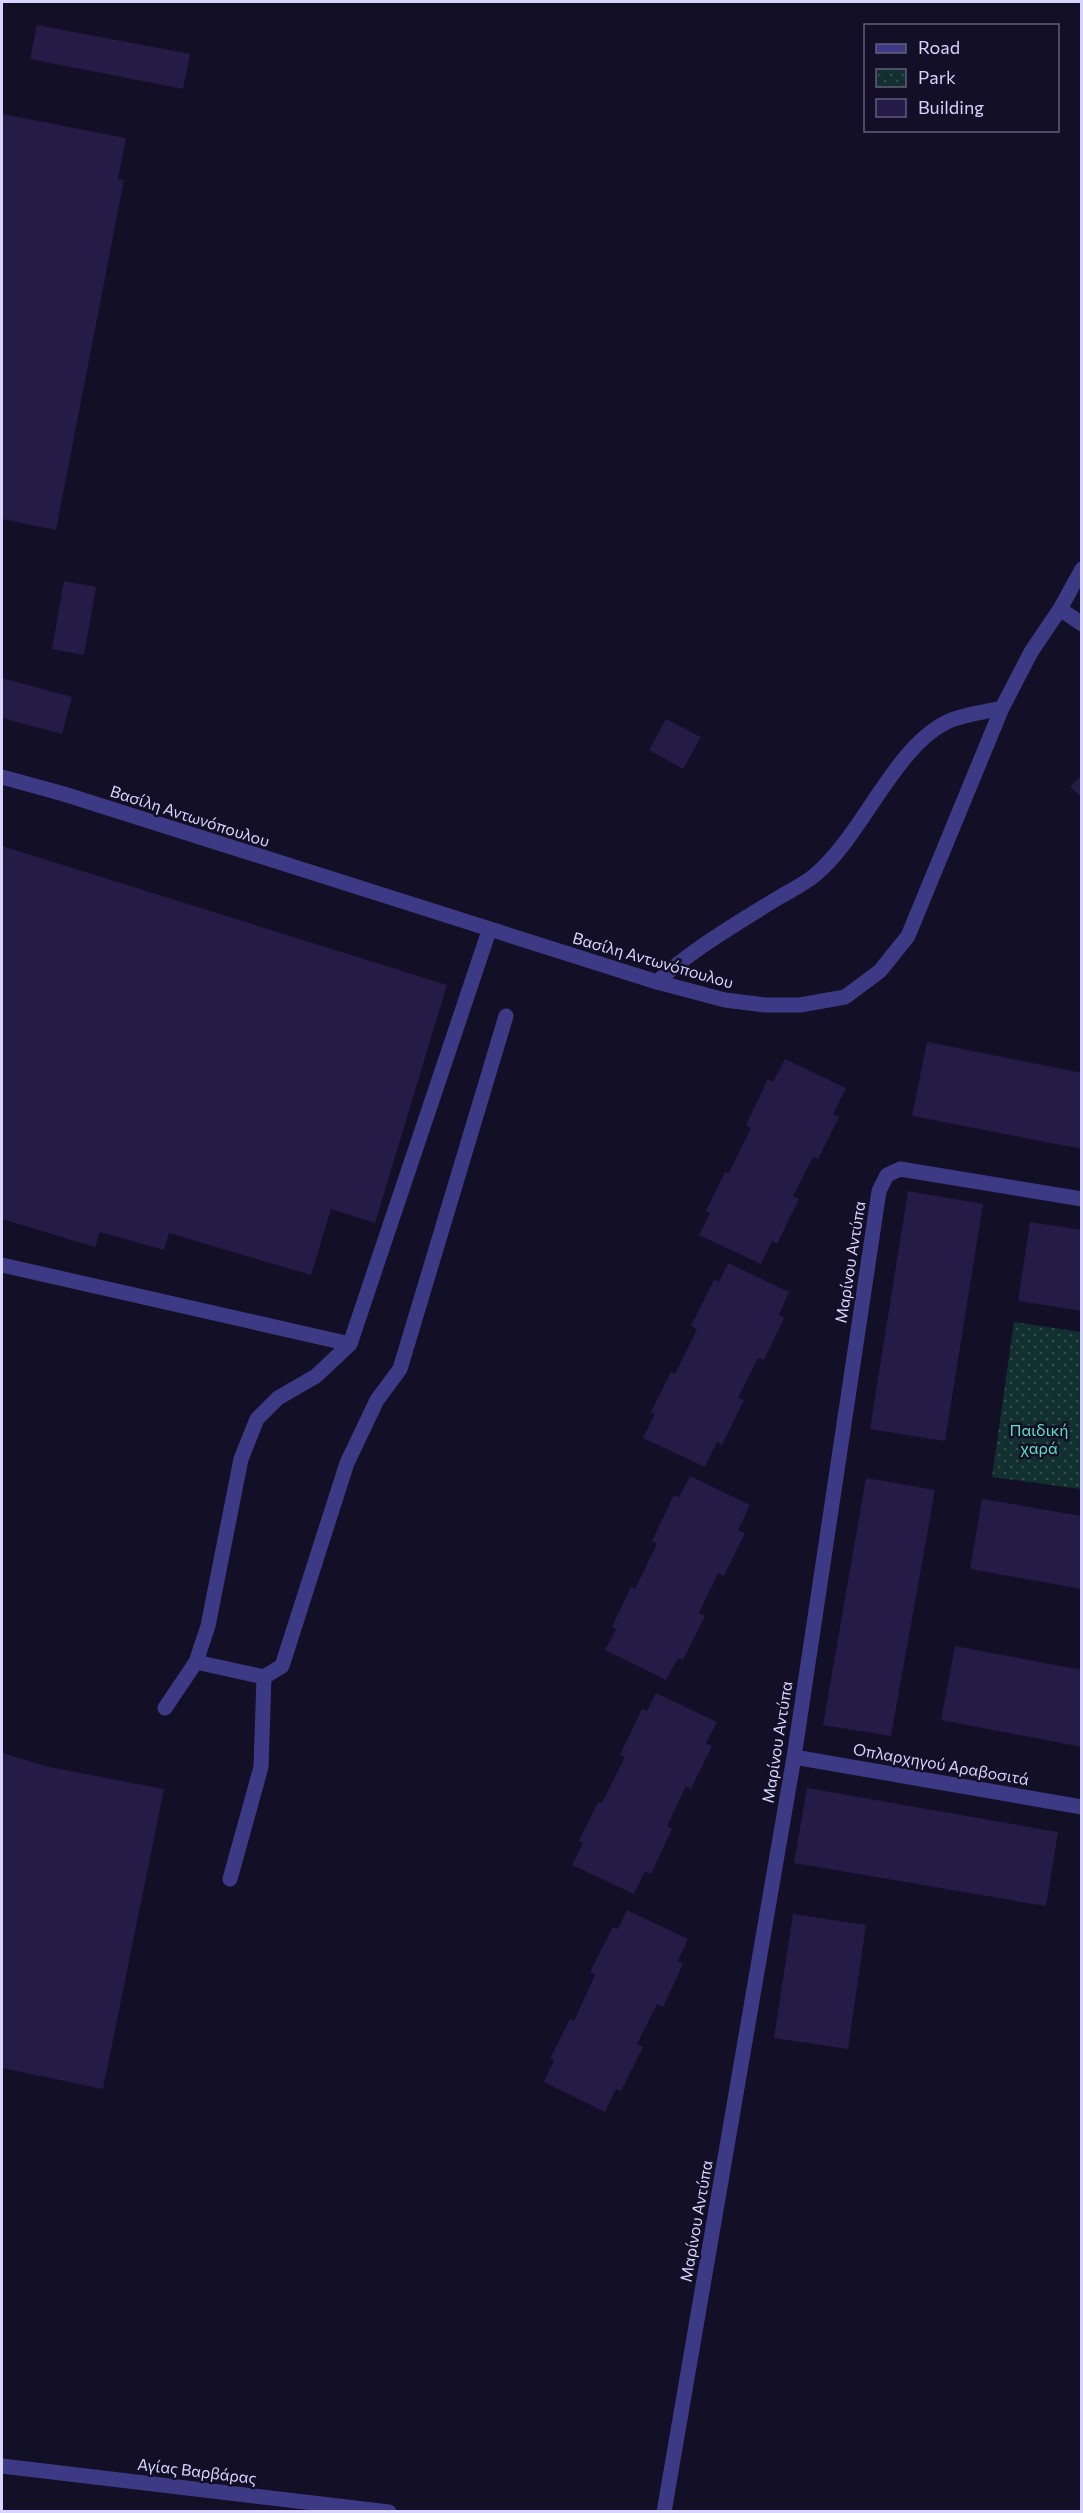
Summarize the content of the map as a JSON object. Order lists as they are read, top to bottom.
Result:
{
  "streets": {
    "street": [
      "Βασίλη Αντωνόπουλου",
      "Μαρίνου Αντύπα",
      "Οπλαρχηγού Αραβοσιτά",
      "Αγίας Βαρβάρας"
    ]
  },
  "crossings": [
    ["Μαρίνου Αντύπα", "Οπλαρχηγού Αραβοσιτά"]
  ],
  "parks": ["Παιδική χαρά"],
  "legend": ["Road", "Park", "Building"]
}
